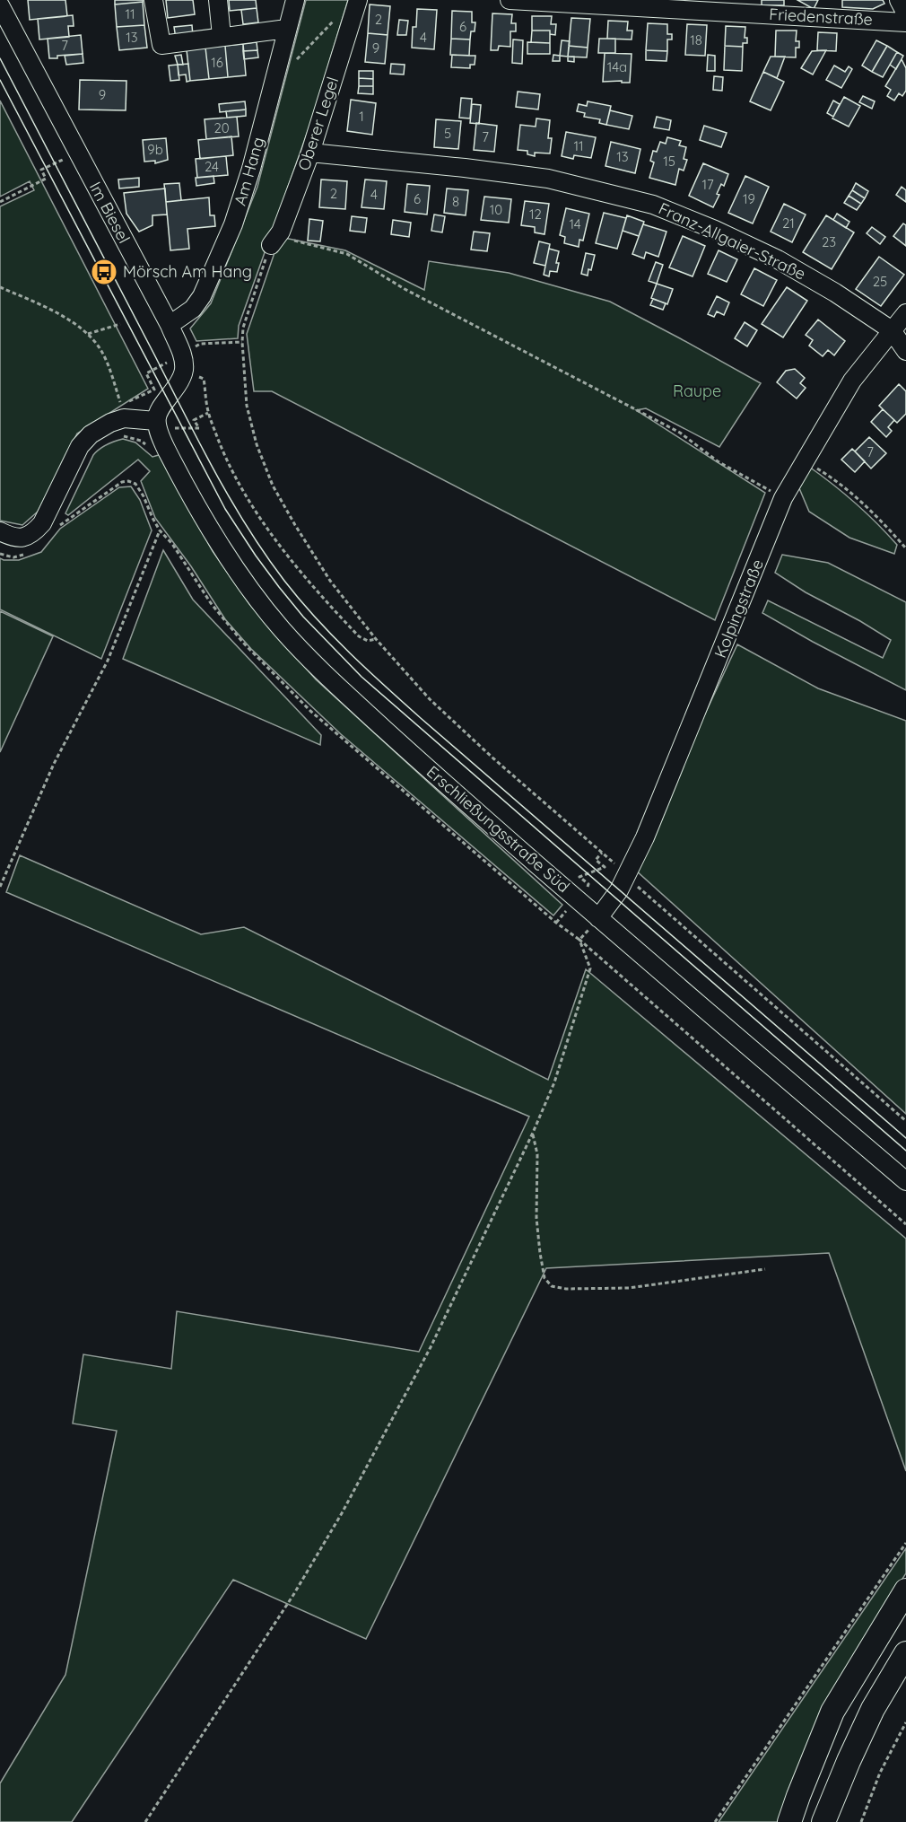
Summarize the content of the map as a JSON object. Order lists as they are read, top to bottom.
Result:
{
  "streets": {
    "street": [
      "Friedenstraße",
      "Oberer Legel",
      "Am Hang",
      "Im Biesel",
      "Franz-Allgaier-Straße",
      "Kolpingstraße",
      "Erschließungsstraße Süd"
    ]
  },
  "crossings": [
    ["Oberer Legel", "Franz-Allgaier-Straße"],
    ["Am Hang", "Im Biesel"],
    ["Franz-Allgaier-Straße", "Kolpingstraße"],
    ["Kolpingstraße", "Erschließungsstraße Süd"]
  ],
  "parks": ["Raupe"],
  "places": {
    "bus stop": ["Mörsch Am Hang"]
  },
  "house_numbers": [
    "11",
    "2",
    "6",
    "13",
    "4",
    "18",
    "7",
    "9",
    "16",
    "14a",
    "9",
    "1",
    "20",
    "5",
    "7",
    "11",
    "9b",
    "13",
    "15",
    "24",
    "17",
    "2",
    "4",
    "6",
    "19",
    "8",
    "10",
    "12",
    "21",
    "14",
    "23",
    "25",
    "7"
  ]
}
